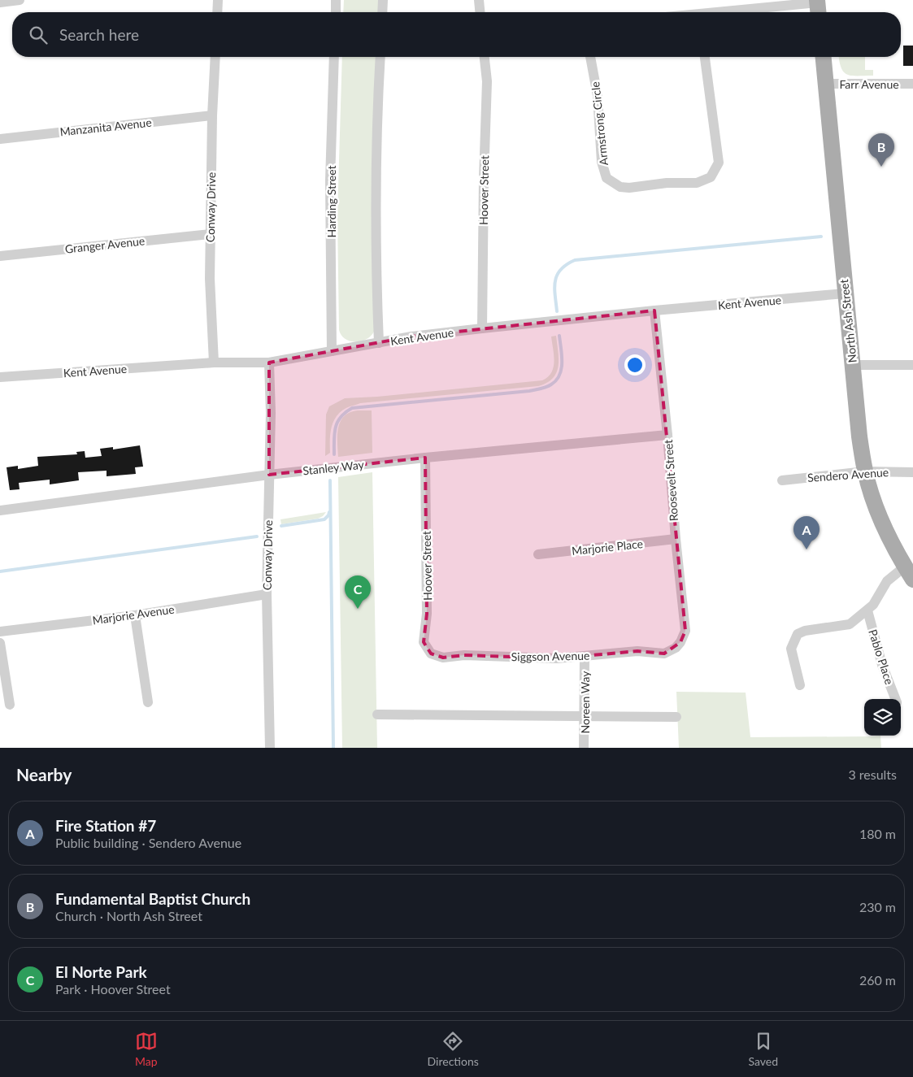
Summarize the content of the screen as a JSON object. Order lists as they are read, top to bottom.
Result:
{
  "streets": {
    "main road": ["North Ash Street"],
    "street": [
      "Farr Avenue",
      "Armstrong Circle",
      "Manzanita Avenue",
      "Hoover Street",
      "Harding Street",
      "Conway Drive",
      "Granger Avenue",
      "Kent Avenue",
      "Stanley Way",
      "Sendero Avenue",
      "Roosevelt Street",
      "Marjorie Place",
      "Marjorie Avenue",
      "Siggson Avenue",
      "Pablo Place",
      "Noreen Way"
    ]
  },
  "crossings": [
    ["Farr Avenue", "North Ash Street"],
    ["Manzanita Avenue", "Conway Drive"],
    ["Hoover Street", "Kent Avenue"],
    ["Hoover Street", "Stanley Way"],
    ["Hoover Street", "Siggson Avenue"],
    ["Harding Street", "Kent Avenue"],
    ["Conway Drive", "Granger Avenue"],
    ["Conway Drive", "Kent Avenue"],
    ["Conway Drive", "Stanley Way"],
    ["Conway Drive", "Marjorie Avenue"],
    ["Kent Avenue", "North Ash Street"],
    ["Kent Avenue", "Roosevelt Street"],
    ["North Ash Street", "Sendero Avenue"],
    ["Stanley Way", "Roosevelt Street"],
    ["Roosevelt Street", "Marjorie Place"],
    ["Roosevelt Street", "Siggson Avenue"],
    ["Siggson Avenue", "Noreen Way"]
  ],
  "page": {
    "search": "Search here",
    "pins": ["B", "A", "C"],
    "heading": ["Nearby", "3 results"],
    "list": [
      {
        "mark": "A",
        "name": "Fire Station #7",
        "note": "Public building · Sendero Avenue",
        "value": "180 m"
      },
      {
        "mark": "B",
        "name": "Fundamental Baptist Church",
        "note": "Church · North Ash Street",
        "value": "230 m"
      },
      {
        "mark": "C",
        "name": "El Norte Park",
        "note": "Park · Hoover Street",
        "value": "260 m"
      }
    ],
    "nav": ["Map", "Directions", "Saved"]
  }
}
